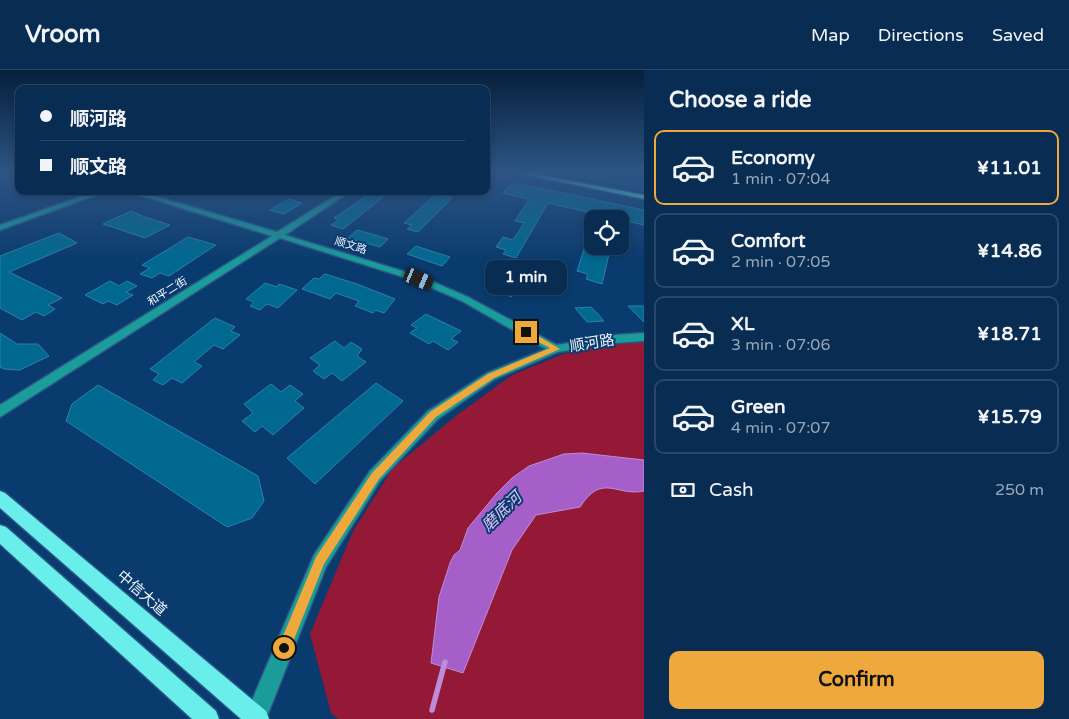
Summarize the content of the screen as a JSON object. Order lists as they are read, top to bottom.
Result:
{
  "streets": {
    "main road": ["中信大道"],
    "street": ["顺文路", "和平二街", "顺河路"]
  },
  "crossings": [
    ["顺文路", "和平二街"],
    ["顺文路", "顺河路"],
    ["顺河路", "中信大道"]
  ],
  "water": ["磨底河"],
  "page": {
    "header": "Vroom",
    "nav": ["Map", "Directions", "Saved"],
    "heading": "Choose a ride",
    "banner": ["顺河路", "顺文路"],
    "list": [
      {
        "name": "Economy",
        "note": "1 min · 07:04",
        "value": "¥11.01"
      },
      {
        "name": "Comfort",
        "note": "2 min · 07:05",
        "value": "¥14.86"
      },
      {
        "name": "XL",
        "note": "3 min · 07:06",
        "value": "¥18.71"
      },
      {
        "name": "Green",
        "note": "4 min · 07:07",
        "value": "¥15.79"
      }
    ],
    "bubble": "1 min",
    "pay": ["Cash", "250 m"],
    "buttons": "Confirm"
  }
}
